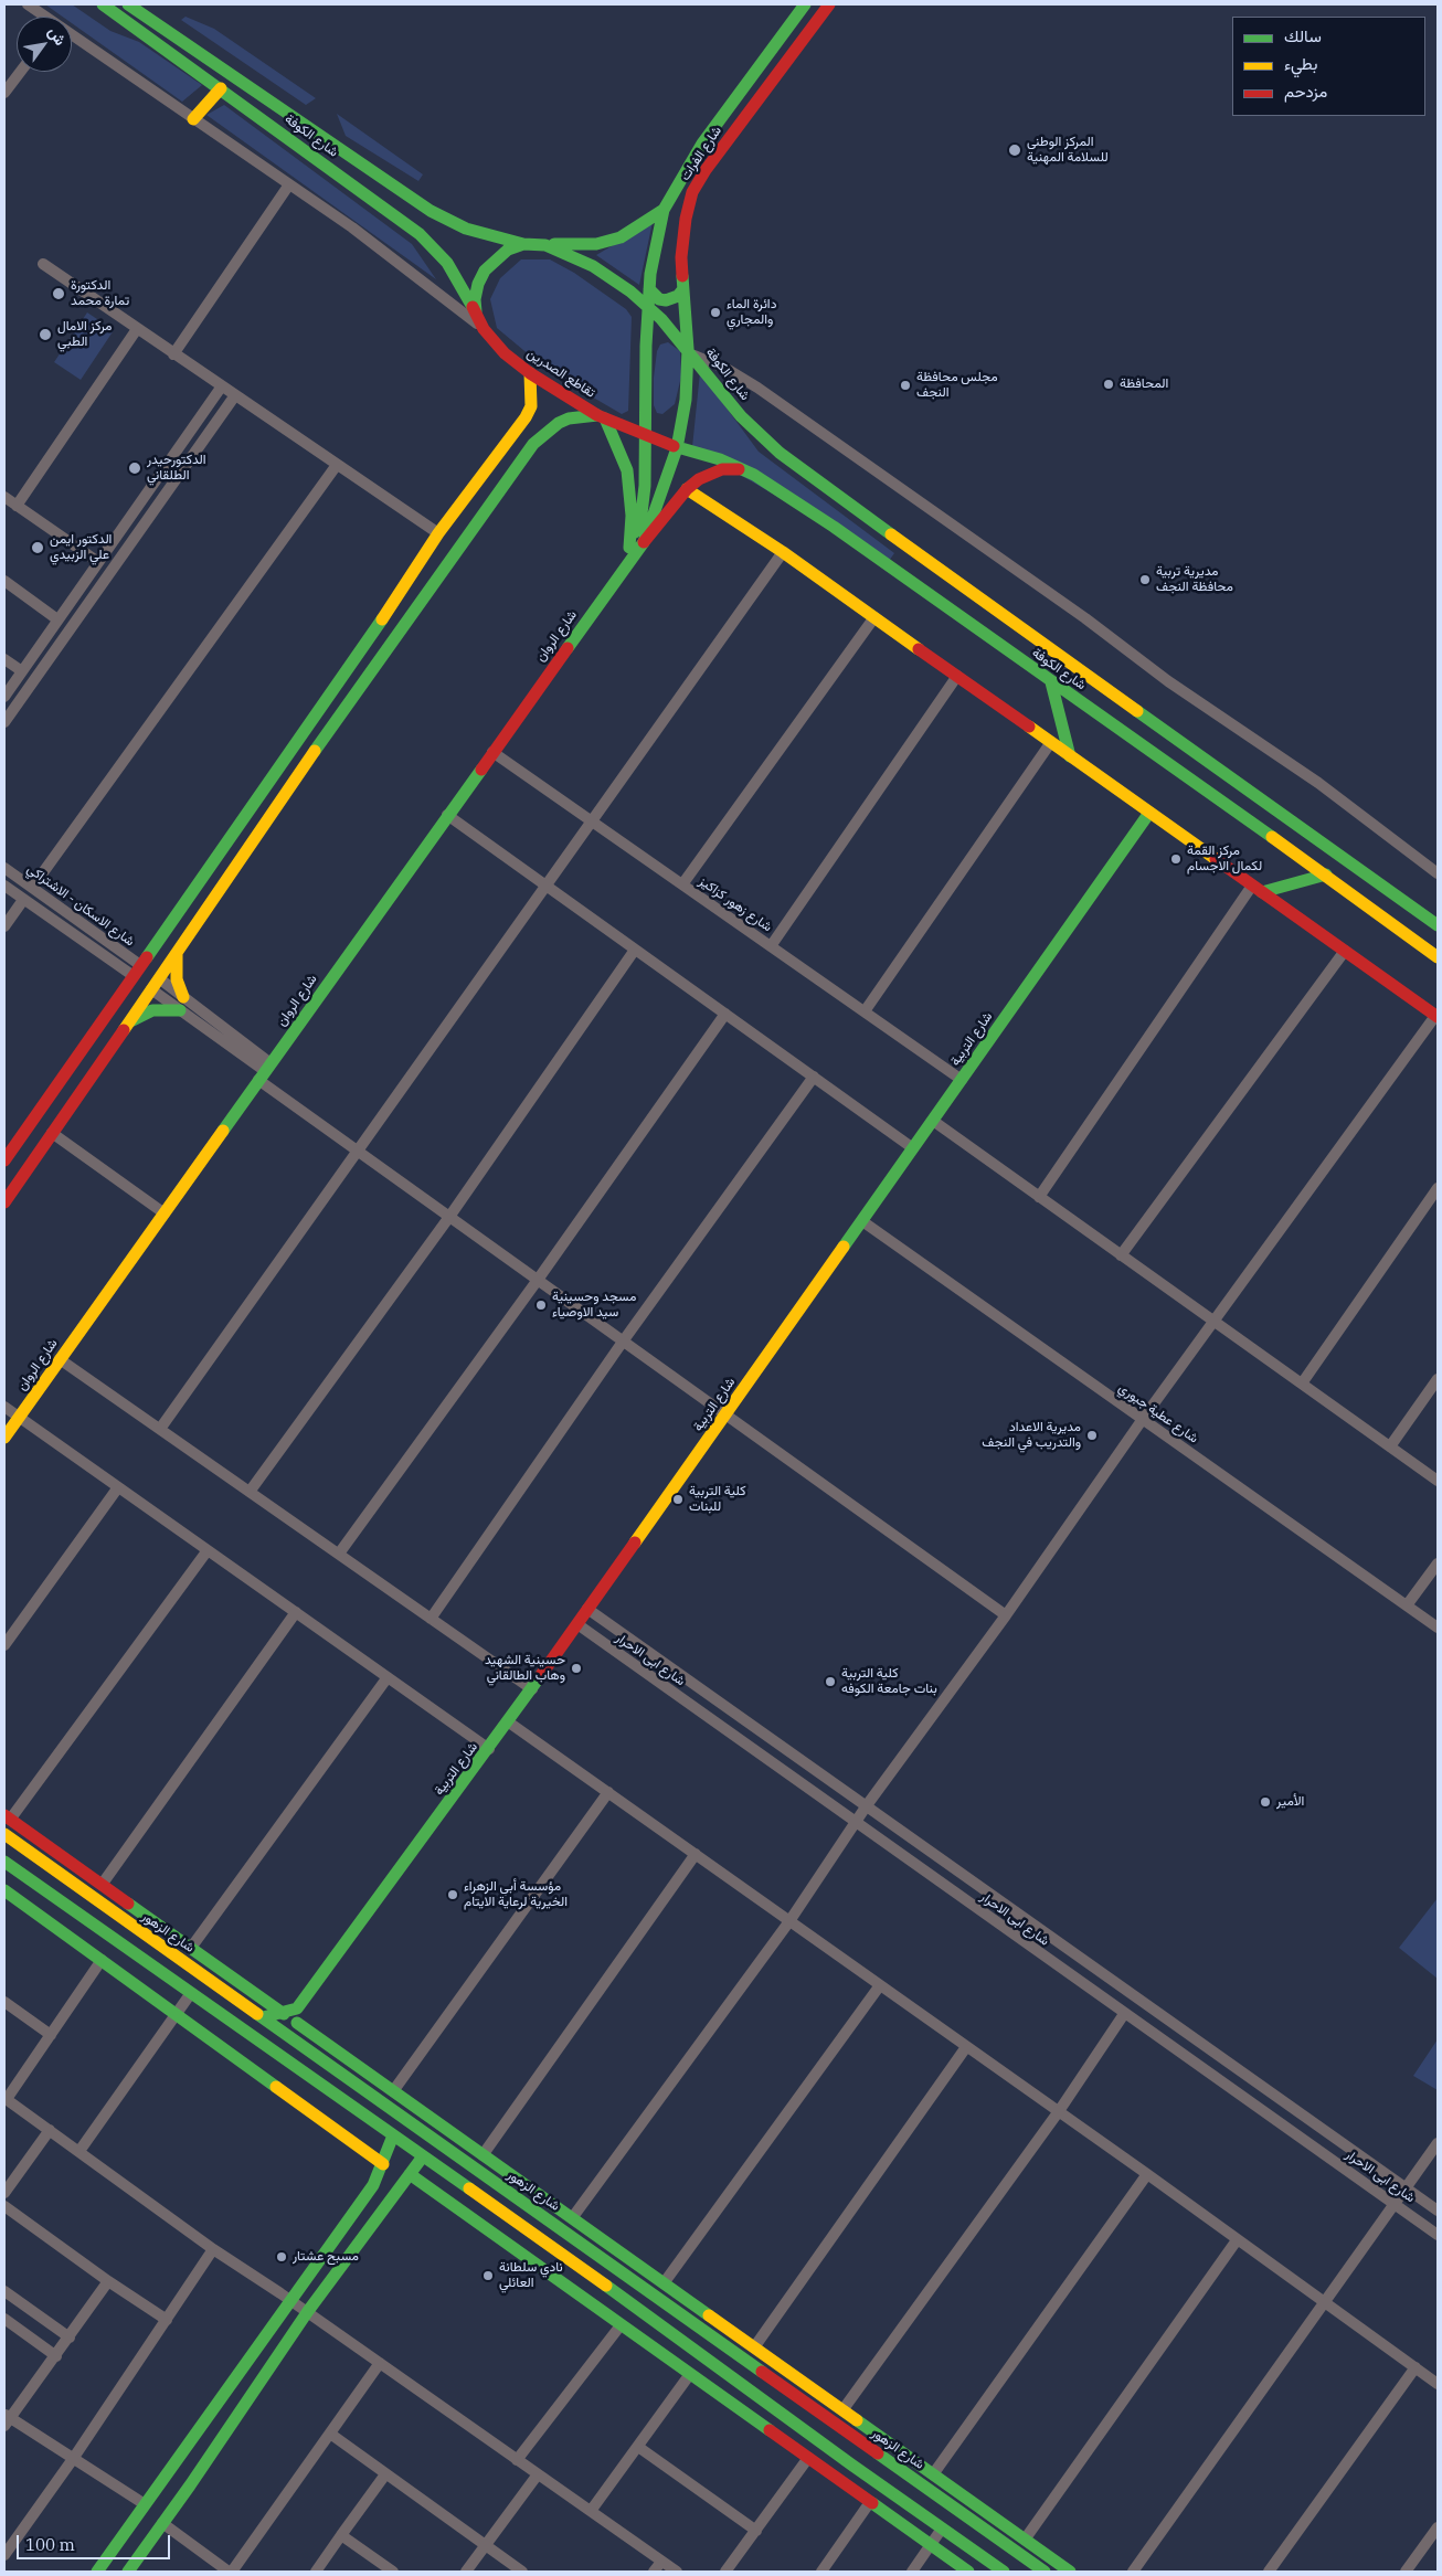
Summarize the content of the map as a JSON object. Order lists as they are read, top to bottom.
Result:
{
  "streets": {
    "main road": [
      "شارع الكوفة",
      "شارع الفرات",
      "تقاطع الصدرين",
      "شارع الروان",
      "شارع التربية",
      "شارع الزهور"
    ],
    "street": [
      "شارع زهور كزاكيز",
      "شارع الاسكان - الاشتراكي",
      "شارع عطية جبوري",
      "شارع ابی الاحرار"
    ]
  },
  "crossings": [
    ["شارع الكوفة", "شارع الفرات"],
    ["شارع الكوفة", "تقاطع الصدرين"],
    ["شارع الكوفة", "شارع الروان"],
    ["شارع الفرات", "تقاطع الصدرين"],
    ["شارع الفرات", "شارع الروان"],
    ["تقاطع الصدرين", "شارع الروان"],
    ["شارع الروان", "شارع زهور كزاكيز"],
    ["شارع زهور كزاكيز", "شارع التربية"],
    ["شارع التربية", "شارع عطية جبوري"],
    ["شارع التربية", "شارع ابی الاحرار"]
  ],
  "places": [
    "المركز الوطني للسلامة المهنية",
    "الدكتورة تمارة محمد",
    "دائرة الماء والمجاري",
    "مركز الامال الطبي",
    "المحافظة",
    "مجلس محافظة النجف",
    "الدكتورحيدر الطلقاني",
    "الدكتور ايمن علي الزبيدي",
    "مديرية تربية محافظة النجف",
    "مركز القمة لكمال الاجسام",
    "مسجد وحسينية سيد الاوصياء",
    "مديرية الاعداد والتدريب في النجف",
    "كلية التربية للبنات",
    "حسينية الشهيد وهاب الطالقاني",
    "كلية التربية بنات جامعة الكوفه",
    "الأمير",
    "مؤسسة أبي الزهراء الخيرية لرعاية الايتام",
    "مسبح عشتار",
    "نادي سلطانة العائلي"
  ],
  "legend": ["سالك", "بطيء", "مزدحم"],
  "scale_bar": "100 m",
  "north": "top right"
}
